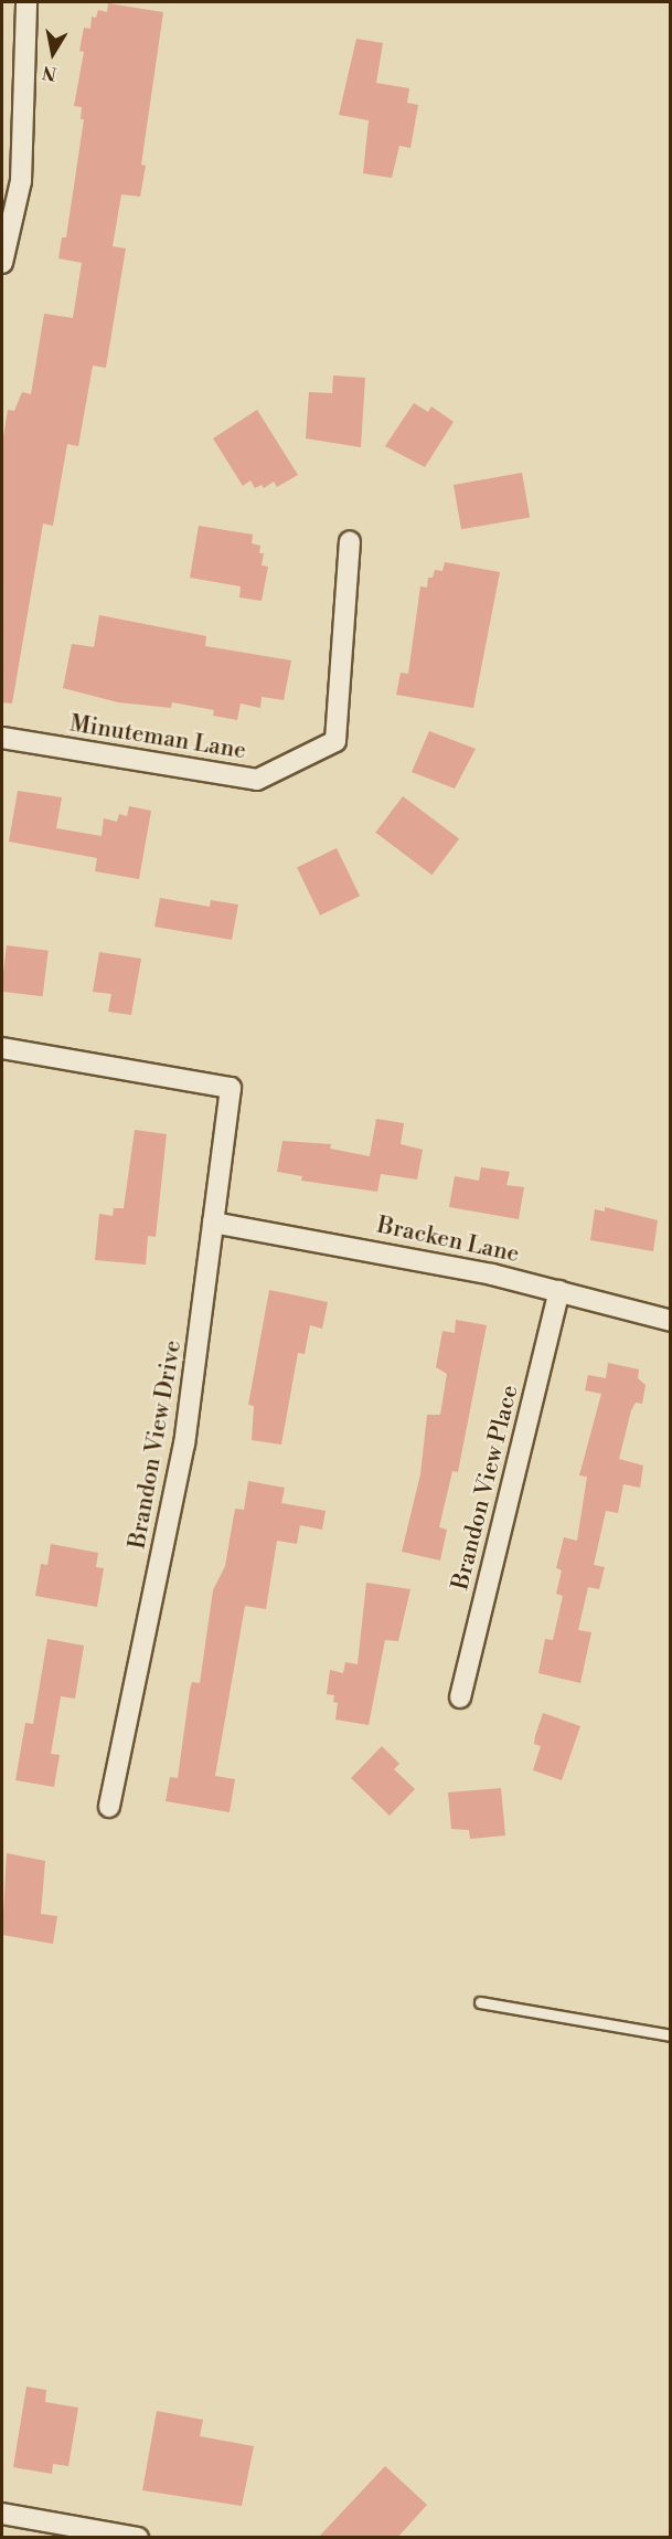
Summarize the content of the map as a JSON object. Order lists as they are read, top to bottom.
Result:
{
  "streets": {
    "street": [
      "Minuteman Lane",
      "Bracken Lane",
      "Brandon View Drive",
      "Brandon View Place"
    ]
  },
  "crossings": [
    ["Bracken Lane", "Brandon View Drive"],
    ["Bracken Lane", "Brandon View Place"]
  ],
  "north": "bottom"
}
